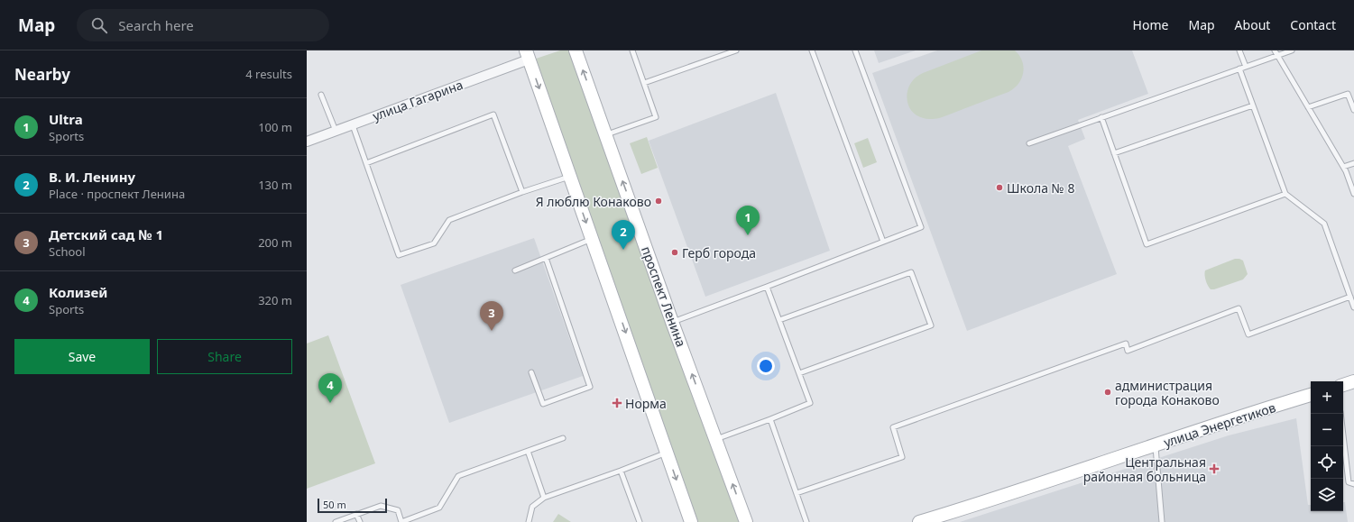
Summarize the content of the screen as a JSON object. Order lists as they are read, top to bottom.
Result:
{
  "streets": {
    "street": ["улица Гагарина", "проспект Ленина", "улица Энергетиков"]
  },
  "places": {
    "other": [
      "Школа № 8",
      "Я люблю Конаково",
      "Герб города",
      "администрация города Конаково"
    ],
    "health": ["Норма", "Центральная районная больница"]
  },
  "scale_bar": "50 m",
  "page": {
    "header": "Map",
    "search": "Search here",
    "nav": [
      "Home",
      "Map",
      "About",
      "Contact"
    ],
    "heading": ["Nearby", "4 results"],
    "list": [
      {
        "mark": "1",
        "name": "Ultra",
        "note": "Sports",
        "value": "100 m"
      },
      {
        "mark": "2",
        "name": "В. И. Ленину",
        "note": "Place · проспект Ленина",
        "value": "130 m"
      },
      {
        "mark": "3",
        "name": "Детский сад № 1",
        "note": "School",
        "value": "200 m"
      },
      {
        "mark": "4",
        "name": "Колизей",
        "note": "Sports",
        "value": "320 m"
      }
    ],
    "pins": [
      "1",
      "2",
      "3",
      "4"
    ],
    "buttons": ["Save", "Share"],
    "map_buttons": ["+", "−"],
    "scale": "50 m"
  }
}
